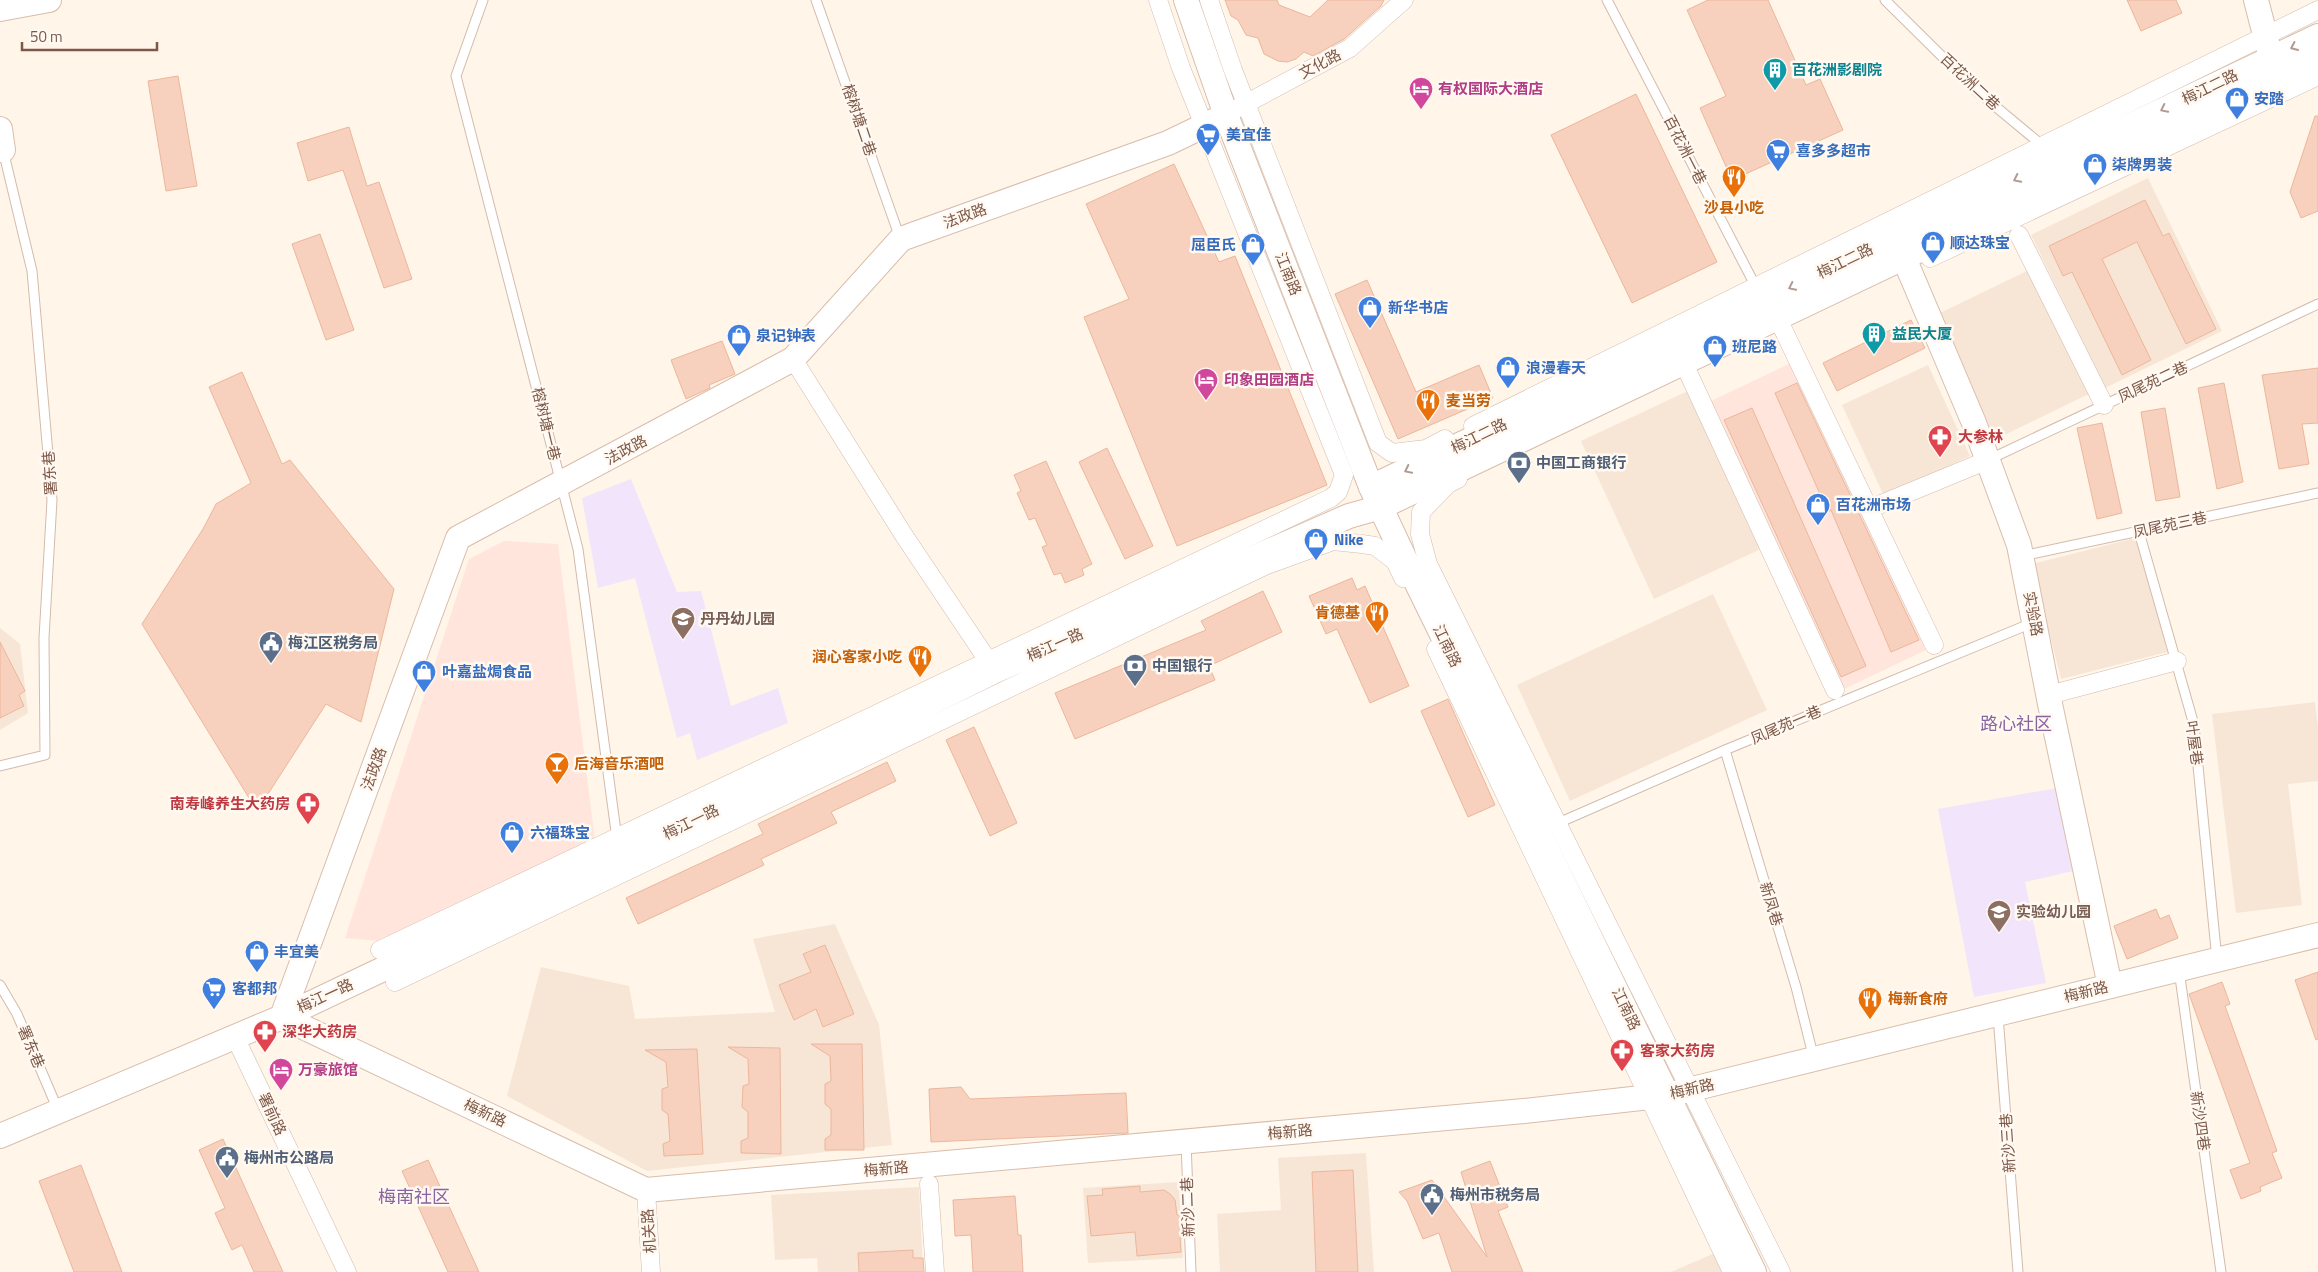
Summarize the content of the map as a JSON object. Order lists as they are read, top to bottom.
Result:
{
  "streets": {
    "main road": [
      "梅江二路",
      "法政路",
      "江南路",
      "实验路",
      "梅江一路",
      "梅新路"
    ],
    "street": ["文化路", "署前路", "机关路"],
    "lane": [
      "百花洲二巷",
      "榕树塘二巷",
      "百花洲一巷",
      "凤尾苑二巷",
      "榕树塘一巷",
      "署东巷",
      "凤尾苑三巷",
      "凤尾苑一巷",
      "叶屋巷",
      "新凤巷",
      "新沙四巷",
      "新沙三巷",
      "新沙二巷"
    ]
  },
  "crossings": [
    ["文化路", "法政路"],
    ["文化路", "江南路"],
    ["百花洲二巷", "梅江二路"],
    ["梅江二路", "百花洲一巷"],
    ["梅江二路", "江南路"],
    ["梅江二路", "实验路"],
    ["梅江二路", "梅江一路"],
    ["榕树塘二巷", "法政路"],
    ["法政路", "江南路"],
    ["法政路", "榕树塘一巷"],
    ["法政路", "梅江一路"],
    ["法政路", "梅新路"],
    ["江南路", "梅江一路"],
    ["江南路", "凤尾苑一巷"],
    ["江南路", "梅新路"],
    ["凤尾苑二巷", "实验路"],
    ["榕树塘一巷", "梅江一路"],
    ["署东巷", "梅江一路"],
    ["凤尾苑三巷", "实验路"],
    ["凤尾苑三巷", "叶屋巷"],
    ["实验路", "凤尾苑一巷"],
    ["实验路", "梅新路"],
    ["梅江一路", "梅新路"],
    ["梅江一路", "署前路"],
    ["凤尾苑一巷", "新凤巷"],
    ["叶屋巷", "梅新路"],
    ["新凤巷", "梅新路"],
    ["梅新路", "新沙四巷"],
    ["梅新路", "新沙三巷"],
    ["梅新路", "新沙二巷"],
    ["梅新路", "机关路"]
  ],
  "districts": ["路心社区", "梅南社区"],
  "places": {
    "building": ["百花洲影剧院", "益民大厦"],
    "hotel": ["有权国际大酒店", "印象田园酒店", "万豪旅馆"],
    "shop": [
      "安踏",
      "柒牌男装",
      "顺达珠宝",
      "屈臣氏",
      "新华书店",
      "泉记钟表",
      "班尼路",
      "浪漫春天",
      "百花洲市场",
      "Nike",
      "叶嘉盐焗食品",
      "六福珠宝",
      "丰宜美"
    ],
    "supermarket": ["美宜佳", "喜多多超市", "客都邦"],
    "restaurant": [
      "沙县小吃",
      "麦当劳",
      "肯德基",
      "润心客家小吃",
      "梅新食府"
    ],
    "pharmacy": [
      "大参林",
      "南寿峰养生大药房",
      "深华大药房",
      "客家大药房"
    ],
    "bank": ["中国工商银行", "中国银行"],
    "school or university": ["丹丹幼儿园", "实验幼儿园"],
    "public building": ["梅江区税务局", "梅州市公路局", "梅州市税务局"],
    "bar": ["后海音乐酒吧"]
  },
  "scale_bar": "50 m"
}
